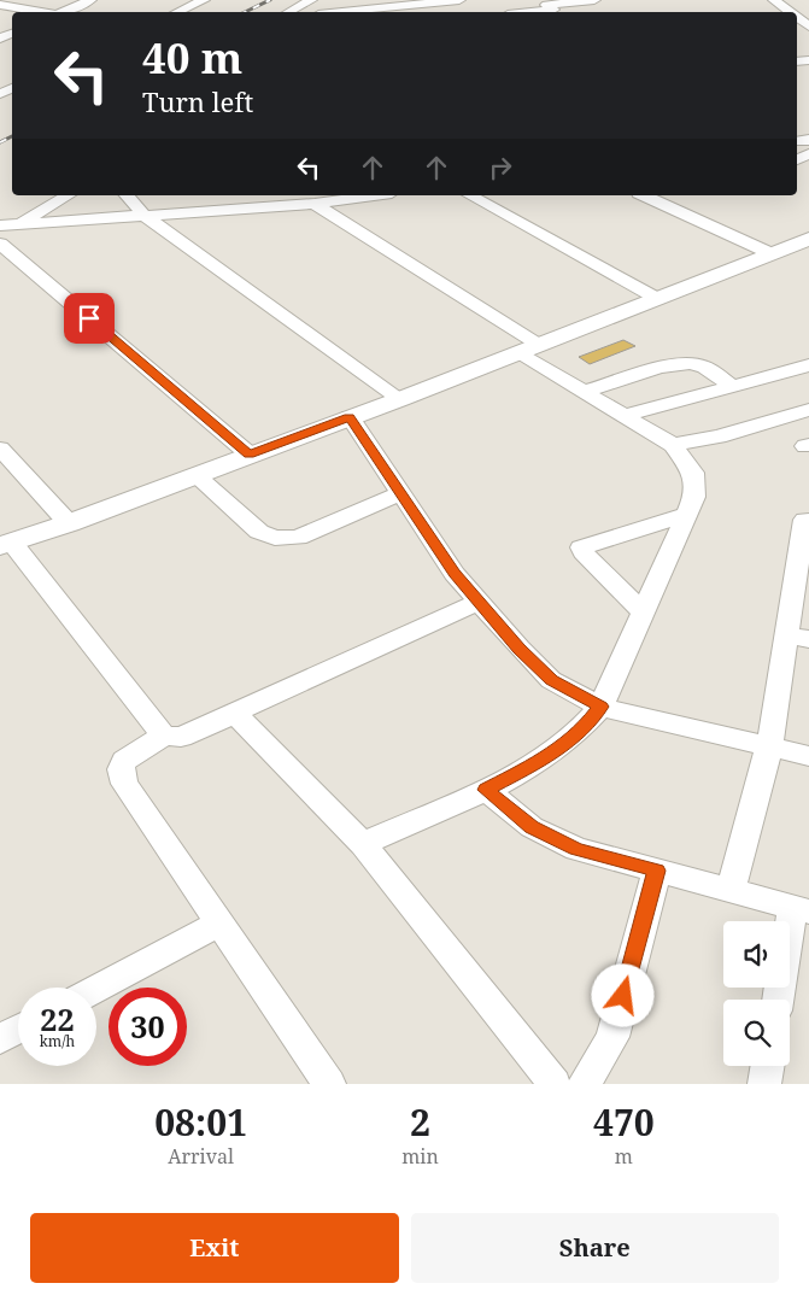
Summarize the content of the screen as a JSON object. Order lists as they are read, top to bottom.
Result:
{
  "page": {
    "turn": ["40 m", "Turn left"],
    "speed": "22 km/h",
    "limit": "30",
    "eta": [
      "08:01",
      "Arrival",
      "2",
      "min",
      "470",
      "m"
    ],
    "buttons": ["Exit", "Share"]
  }
}
